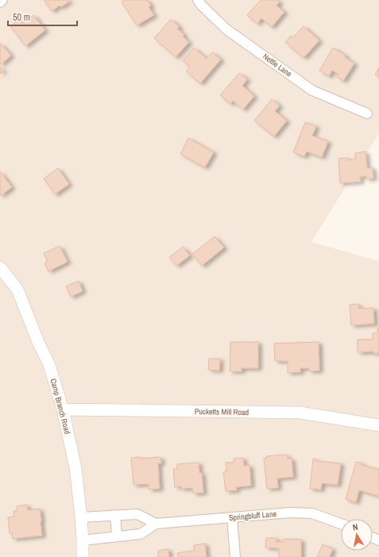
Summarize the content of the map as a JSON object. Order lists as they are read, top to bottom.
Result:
{
  "streets": {
    "street": [
      "Nettle Lane",
      "Camp Branch Road",
      "Pucketts Mill Road",
      "Springbluff Lane"
    ]
  },
  "crossings": [
    ["Camp Branch Road", "Pucketts Mill Road"],
    ["Camp Branch Road", "Springbluff Lane"]
  ],
  "scale_bar": "50 m",
  "north": "top"
}
